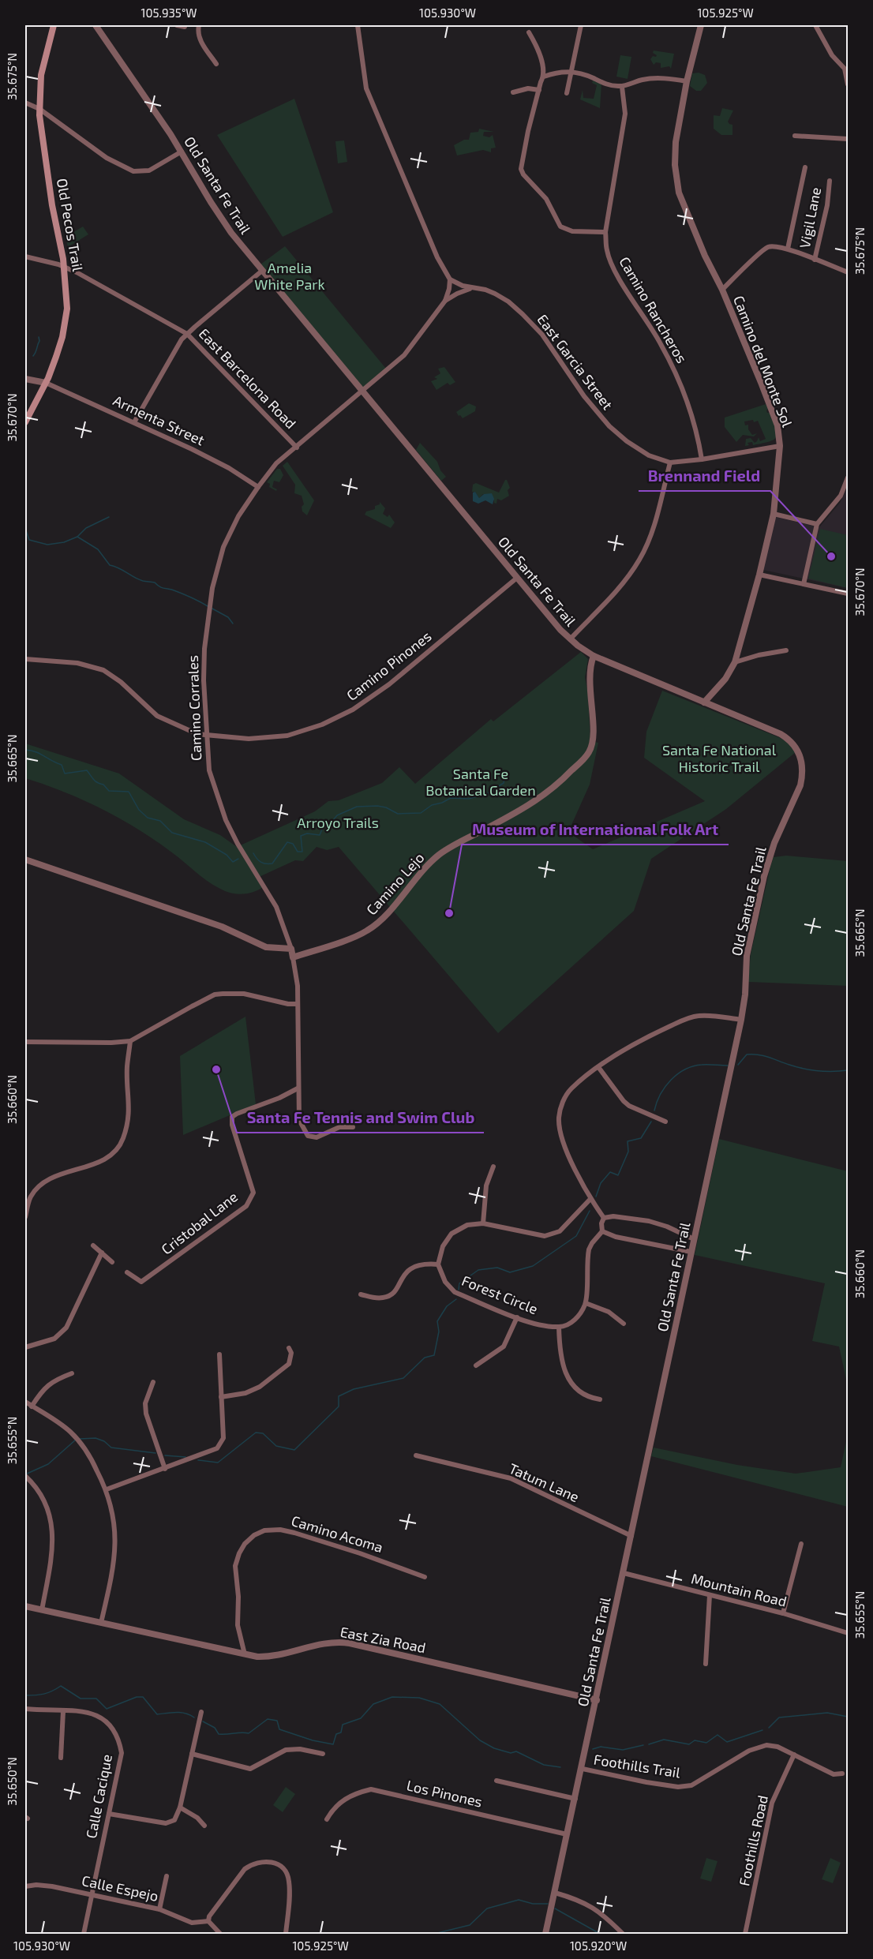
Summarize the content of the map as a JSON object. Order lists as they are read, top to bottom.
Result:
{
  "streets": {
    "main road": ["Old Pecos Trail"],
    "street": [
      "Old Santa Fe Trail",
      "Vigil Lane",
      "Camino Rancheros",
      "Camino del Monte Sol",
      "East Garcia Street",
      "East Barcelona Road",
      "Armenta Street",
      "Camino Pinones",
      "Camino Corrales",
      "Camino Lejo",
      "Cristobal Lane",
      "Forest Circle",
      "Tatum Lane",
      "Camino Acoma",
      "Mountain Road",
      "East Zia Road",
      "Foothills Trail",
      "Los Pinones",
      "Calle Cacique",
      "Foothills Road",
      "Calle Espejo"
    ]
  },
  "crossings": [
    ["Old Santa Fe Trail", "Camino del Monte Sol"],
    ["Old Santa Fe Trail", "Camino Pinones"],
    ["Old Santa Fe Trail", "Camino Corrales"],
    ["Old Santa Fe Trail", "Camino Lejo"],
    ["Old Santa Fe Trail", "Tatum Lane"],
    ["Old Santa Fe Trail", "Mountain Road"],
    ["Old Santa Fe Trail", "East Zia Road"],
    ["Old Santa Fe Trail", "Foothills Trail"],
    ["Old Santa Fe Trail", "Los Pinones"],
    ["Old Pecos Trail", "East Barcelona Road"],
    ["Old Pecos Trail", "Armenta Street"],
    ["Camino Rancheros", "East Garcia Street"],
    ["Camino del Monte Sol", "East Garcia Street"],
    ["East Garcia Street", "Camino Corrales"],
    ["East Barcelona Road", "Camino Corrales"],
    ["Armenta Street", "Camino Corrales"],
    ["Camino Pinones", "Camino Corrales"],
    ["Camino Corrales", "Camino Lejo"],
    ["Camino Corrales", "Cristobal Lane"],
    ["Camino Acoma", "East Zia Road"],
    ["Foothills Trail", "Foothills Road"],
    ["Calle Cacique", "Calle Espejo"]
  ],
  "parks": [
    "Amelia White Park",
    "Santa Fe National Historic Trail",
    "Santa Fe Botanical Garden",
    "Arroyo Trails"
  ],
  "places": ["Brennand Field", "Museum of International Folk Art", "Santa Fe Tennis and Swim Club"],
  "coordinates": [
    "105.935°W",
    "105.930°W",
    "105.925°W",
    "35.675°N",
    "35.670°N",
    "35.665°N",
    "35.660°N",
    "35.655°N",
    "35.650°N",
    "105.920°W"
  ]
}
